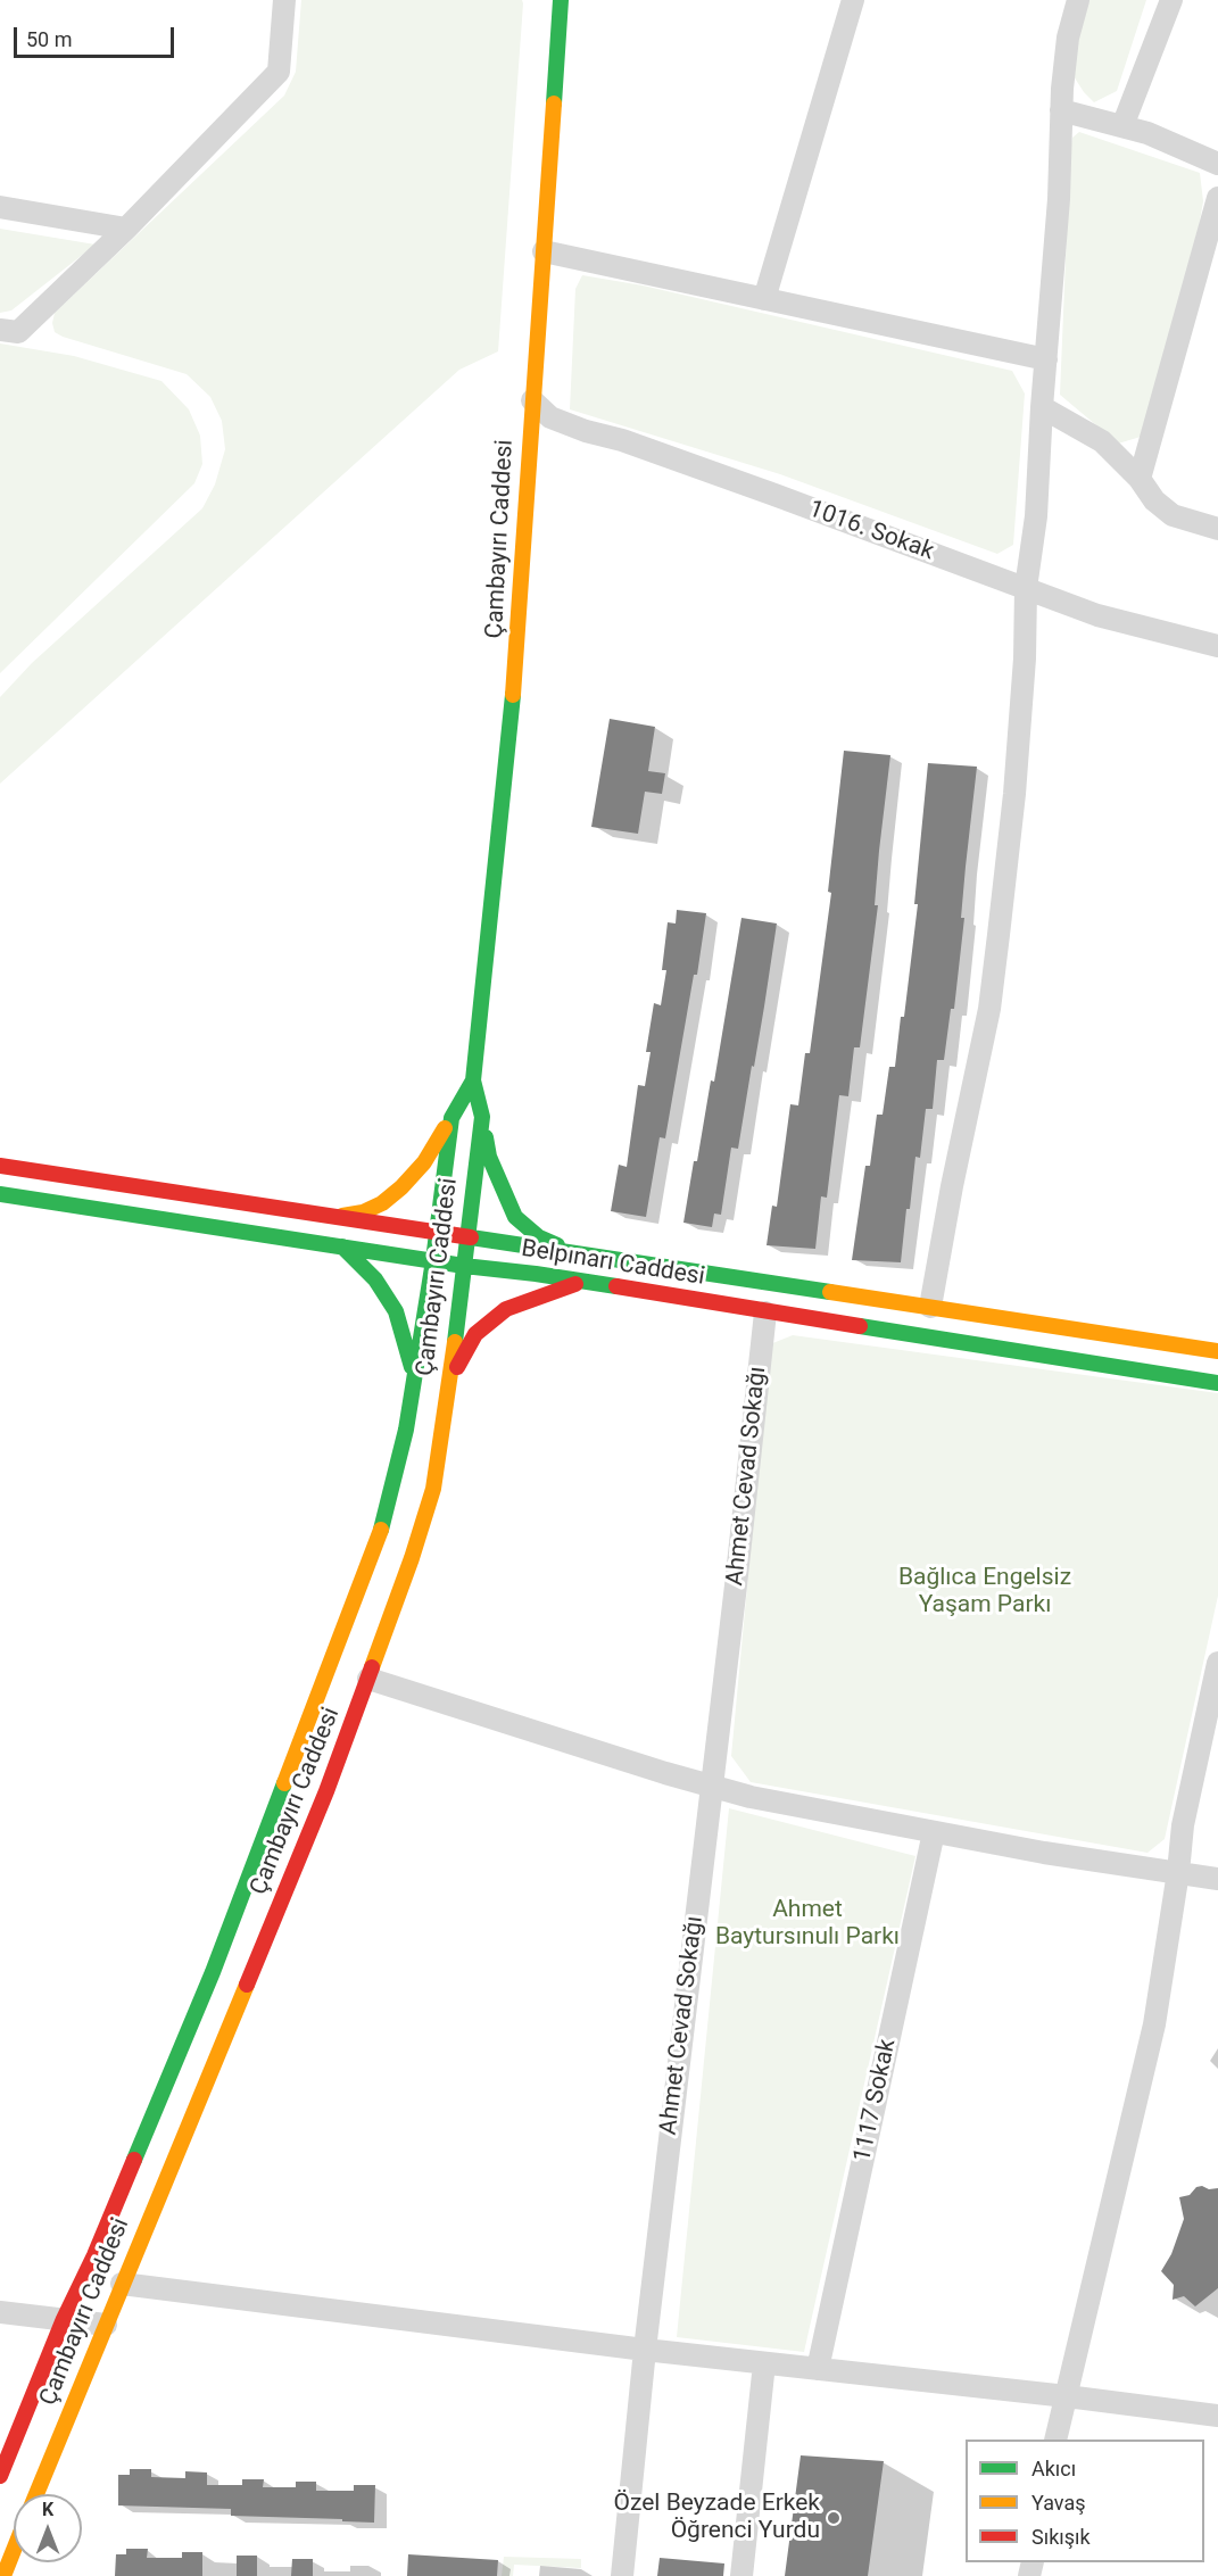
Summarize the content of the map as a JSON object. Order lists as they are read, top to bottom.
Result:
{
  "streets": {
    "main road": ["Çambayırı Caddesi", "Belpınarı Caddesi"],
    "street": ["1016. Sokak", "Ahmet Cevad Sokağı", "1117 Sokak"]
  },
  "crossings": [
    ["1016. Sokak", "Çambayırı Caddesi"],
    ["Çambayırı Caddesi", "Belpınarı Caddesi"],
    ["Belpınarı Caddesi", "Ahmet Cevad Sokağı"]
  ],
  "parks": ["Bağlıca Engelsiz Yaşam Parkı", "Ahmet Baytursınulı Parkı"],
  "places": ["Özel Beyzade Erkek Öğrenci Yurdu"],
  "legend": ["Akıcı", "Yavaş", "Sıkışık"],
  "scale_bar": "50 m",
  "north": "top"
}
